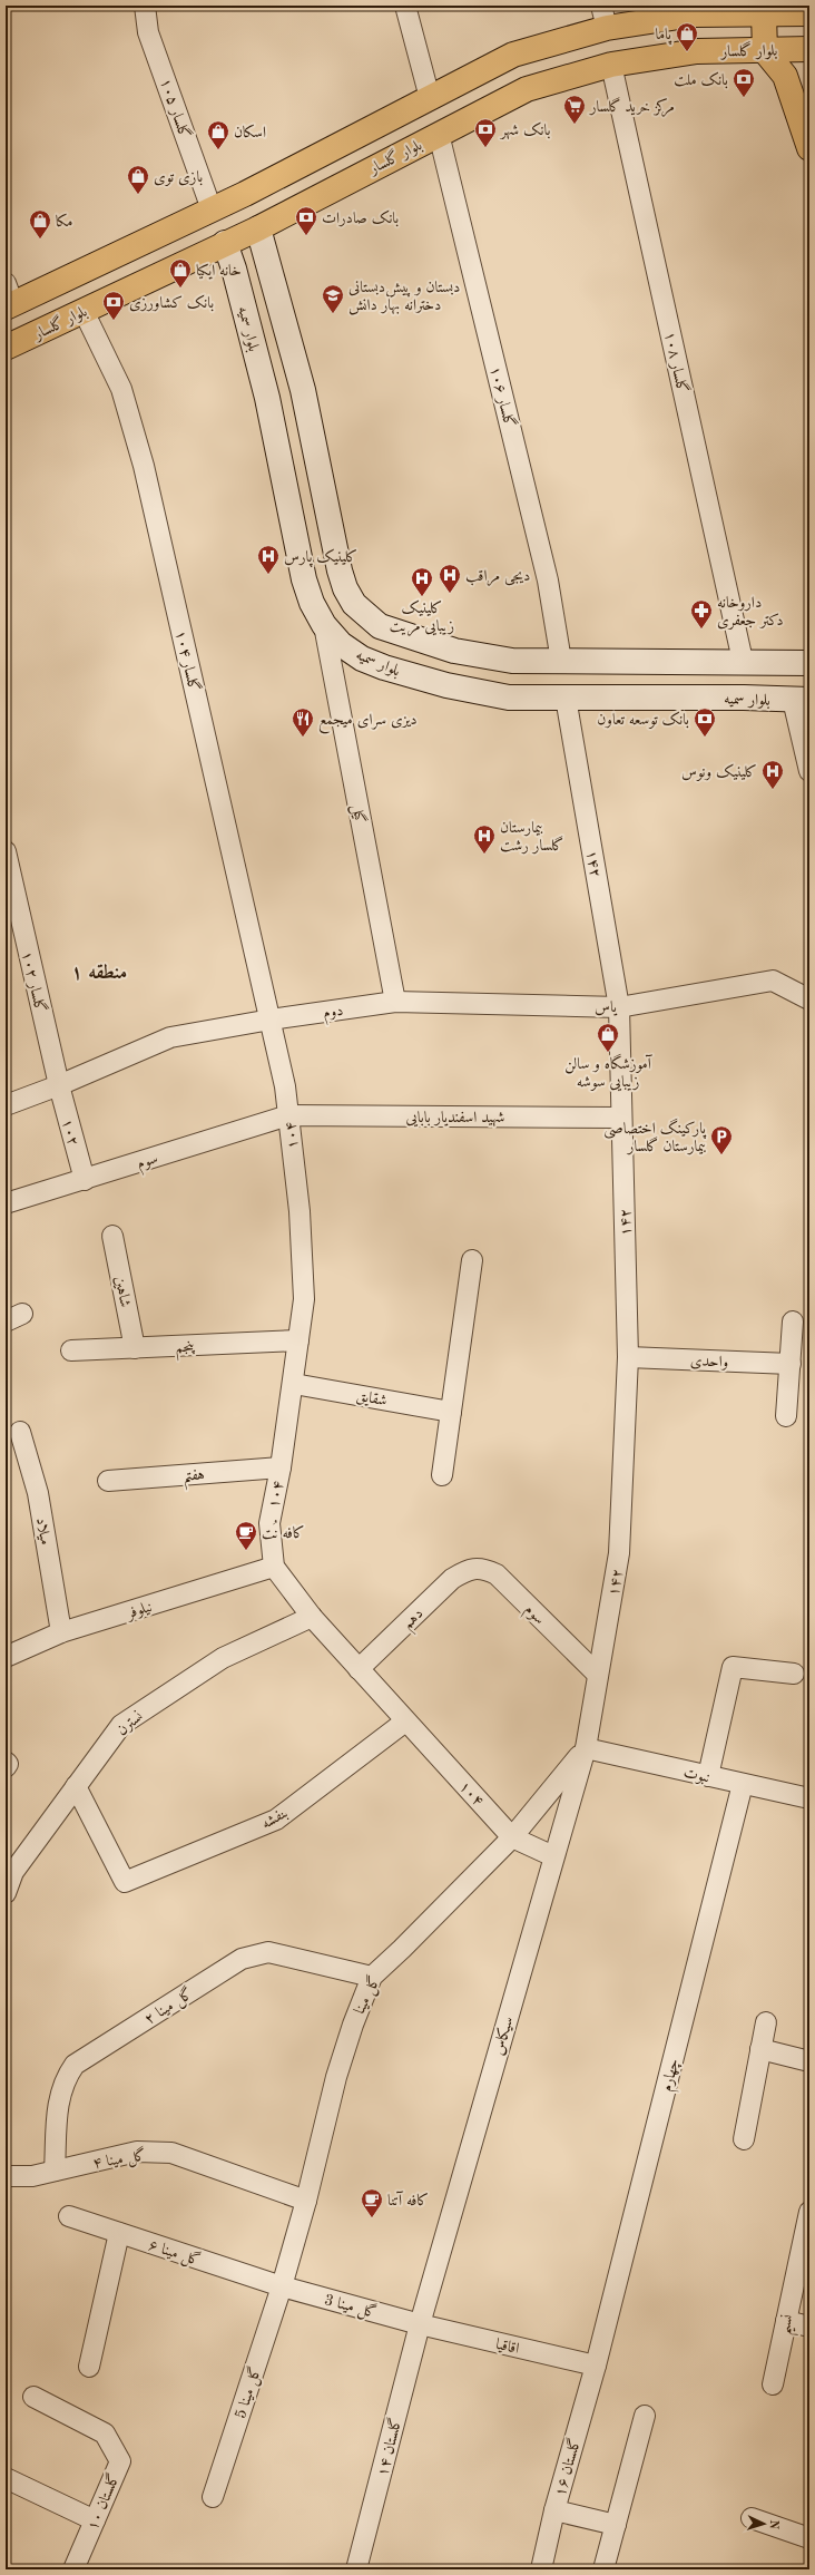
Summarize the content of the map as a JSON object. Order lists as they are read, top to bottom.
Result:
{
  "streets": {
    "main road": ["بلوار گلسار", "بلوار سمیه"],
    "street": [
      "گلسار ۱۰۵",
      "گلسار ۱۰۸",
      "گلسار ۱۰۶",
      "گلسار ۱۰۴",
      "گیل",
      "۱۴۲",
      "گلسار ۱۰۲",
      "یاس",
      "دوم",
      "شهید اسفندیار بابایی",
      "۱۰۲",
      "۱۰۴",
      "سوم",
      "شاهین",
      "پنجم",
      "واحدی",
      "شقایق",
      "هفتم",
      "میلاد",
      "نیلوفر",
      "دهم",
      "نسترن",
      "نبوت",
      "بنفشه",
      "گل مینا",
      "گل مینا ۲",
      "سیکاس",
      "چهارم",
      "گل مینا ۴",
      "گل مینا ۶",
      "گل مینا 3",
      "نسیم",
      "اقاقیا",
      "گل مینا 5",
      "گلستان ۱۴",
      "گلستان ۱۶",
      "گلستان ۱۰"
    ]
  },
  "crossings": [
    ["بلوار گلسار", "بلوار سمیه"],
    ["بلوار گلسار", "گلسار ۱۰۸"],
    ["بلوار گلسار", "گلسار ۱۰۶"],
    ["بلوار گلسار", "گلسار ۱۰۴"],
    ["بلوار سمیه", "گیل"],
    ["بلوار سمیه", "۱۴۲"],
    ["گلسار ۱۰۴", "دوم"],
    ["گلسار ۱۰۴", "۱۰۴"],
    ["گیل", "یاس"],
    ["گیل", "دوم"],
    ["۱۴۲", "یاس"],
    ["۱۴۲", "شهید اسفندیار بابایی"],
    ["۱۴۲", "سوم"],
    ["۱۴۲", "واحدی"],
    ["۱۴۲", "نبوت"],
    ["۱۴۲", "گل مینا"],
    ["۱۴۲", "سیکاس"],
    ["گلسار ۱۰۲", "دوم"],
    ["گلسار ۱۰۲", "۱۰۲"],
    ["یاس", "دوم"],
    ["دوم", "۱۰۲"],
    ["دوم", "۱۰۴"],
    ["شهید اسفندیار بابایی", "۱۰۴"],
    ["شهید اسفندیار بابایی", "سوم"],
    ["۱۰۲", "سوم"],
    ["۱۰۴", "سوم"],
    ["۱۰۴", "پنجم"],
    ["۱۰۴", "شقایق"],
    ["۱۰۴", "هفتم"],
    ["۱۰۴", "نیلوفر"],
    ["۱۰۴", "دهم"],
    ["۱۰۴", "نسترن"],
    ["۱۰۴", "بنفشه"],
    ["۱۰۴", "گل مینا"],
    ["۱۰۴", "سیکاس"],
    ["سوم", "دهم"],
    ["شاهین", "پنجم"],
    ["میلاد", "نیلوفر"],
    ["نسترن", "بنفشه"],
    ["نبوت", "گل مینا"],
    ["نبوت", "سیکاس"],
    ["نبوت", "چهارم"],
    ["گل مینا", "گل مینا ۲"],
    ["گل مینا", "سیکاس"],
    ["گل مینا", "گل مینا ۴"],
    ["گل مینا", "گل مینا ۶"],
    ["گل مینا", "گل مینا 3"],
    ["گل مینا", "گل مینا 5"],
    ["گل مینا ۲", "گل مینا ۴"],
    ["سیکاس", "گل مینا 3"],
    ["سیکاس", "اقاقیا"],
    ["سیکاس", "گلستان ۱۴"],
    ["چهارم", "اقاقیا"],
    ["چهارم", "گلستان ۱۶"],
    ["گل مینا ۶", "گل مینا 3"],
    ["گل مینا ۶", "گل مینا 5"],
    ["گل مینا 3", "اقاقیا"],
    ["گل مینا 3", "گل مینا 5"],
    ["گل مینا 3", "گلستان ۱۴"],
    ["اقاقیا", "گلستان ۱۴"],
    ["اقاقیا", "گلستان ۱۶"]
  ],
  "districts": ["منطقه ۱"],
  "places": {
    "shop": [
      "پاما",
      "اسکان",
      "بازی توی",
      "مکا",
      "خانه ایکیا",
      "آموزشگاه و سالن زیبایی سوشه"
    ],
    "bank": [
      "بانک ملت",
      "بانک شهر",
      "بانک صادرات",
      "بانک کشاورزی",
      "بانک توسعه تعاون"
    ],
    "supermarket": ["مرکز خرید گلسار"],
    "school or university": ["دبستان و پیش‌دبستانی دخترانه بهار دانش"],
    "hospital": [
      "کلینیک پارس",
      "دیجی مراقب",
      "کلینیک زیبایی مریت",
      "کلینیک ونوس",
      "بیمارستان گلسار رشت"
    ],
    "pharmacy": ["داروخانه دکتر جعفری"],
    "restaurant": ["دیزی سرای میجمع"],
    "parking": ["پارکینگ اختصاصی بیمارستان گلسار"],
    "cafe": ["کافه نُت", "کافه آتنا"]
  },
  "north": "right"
}
